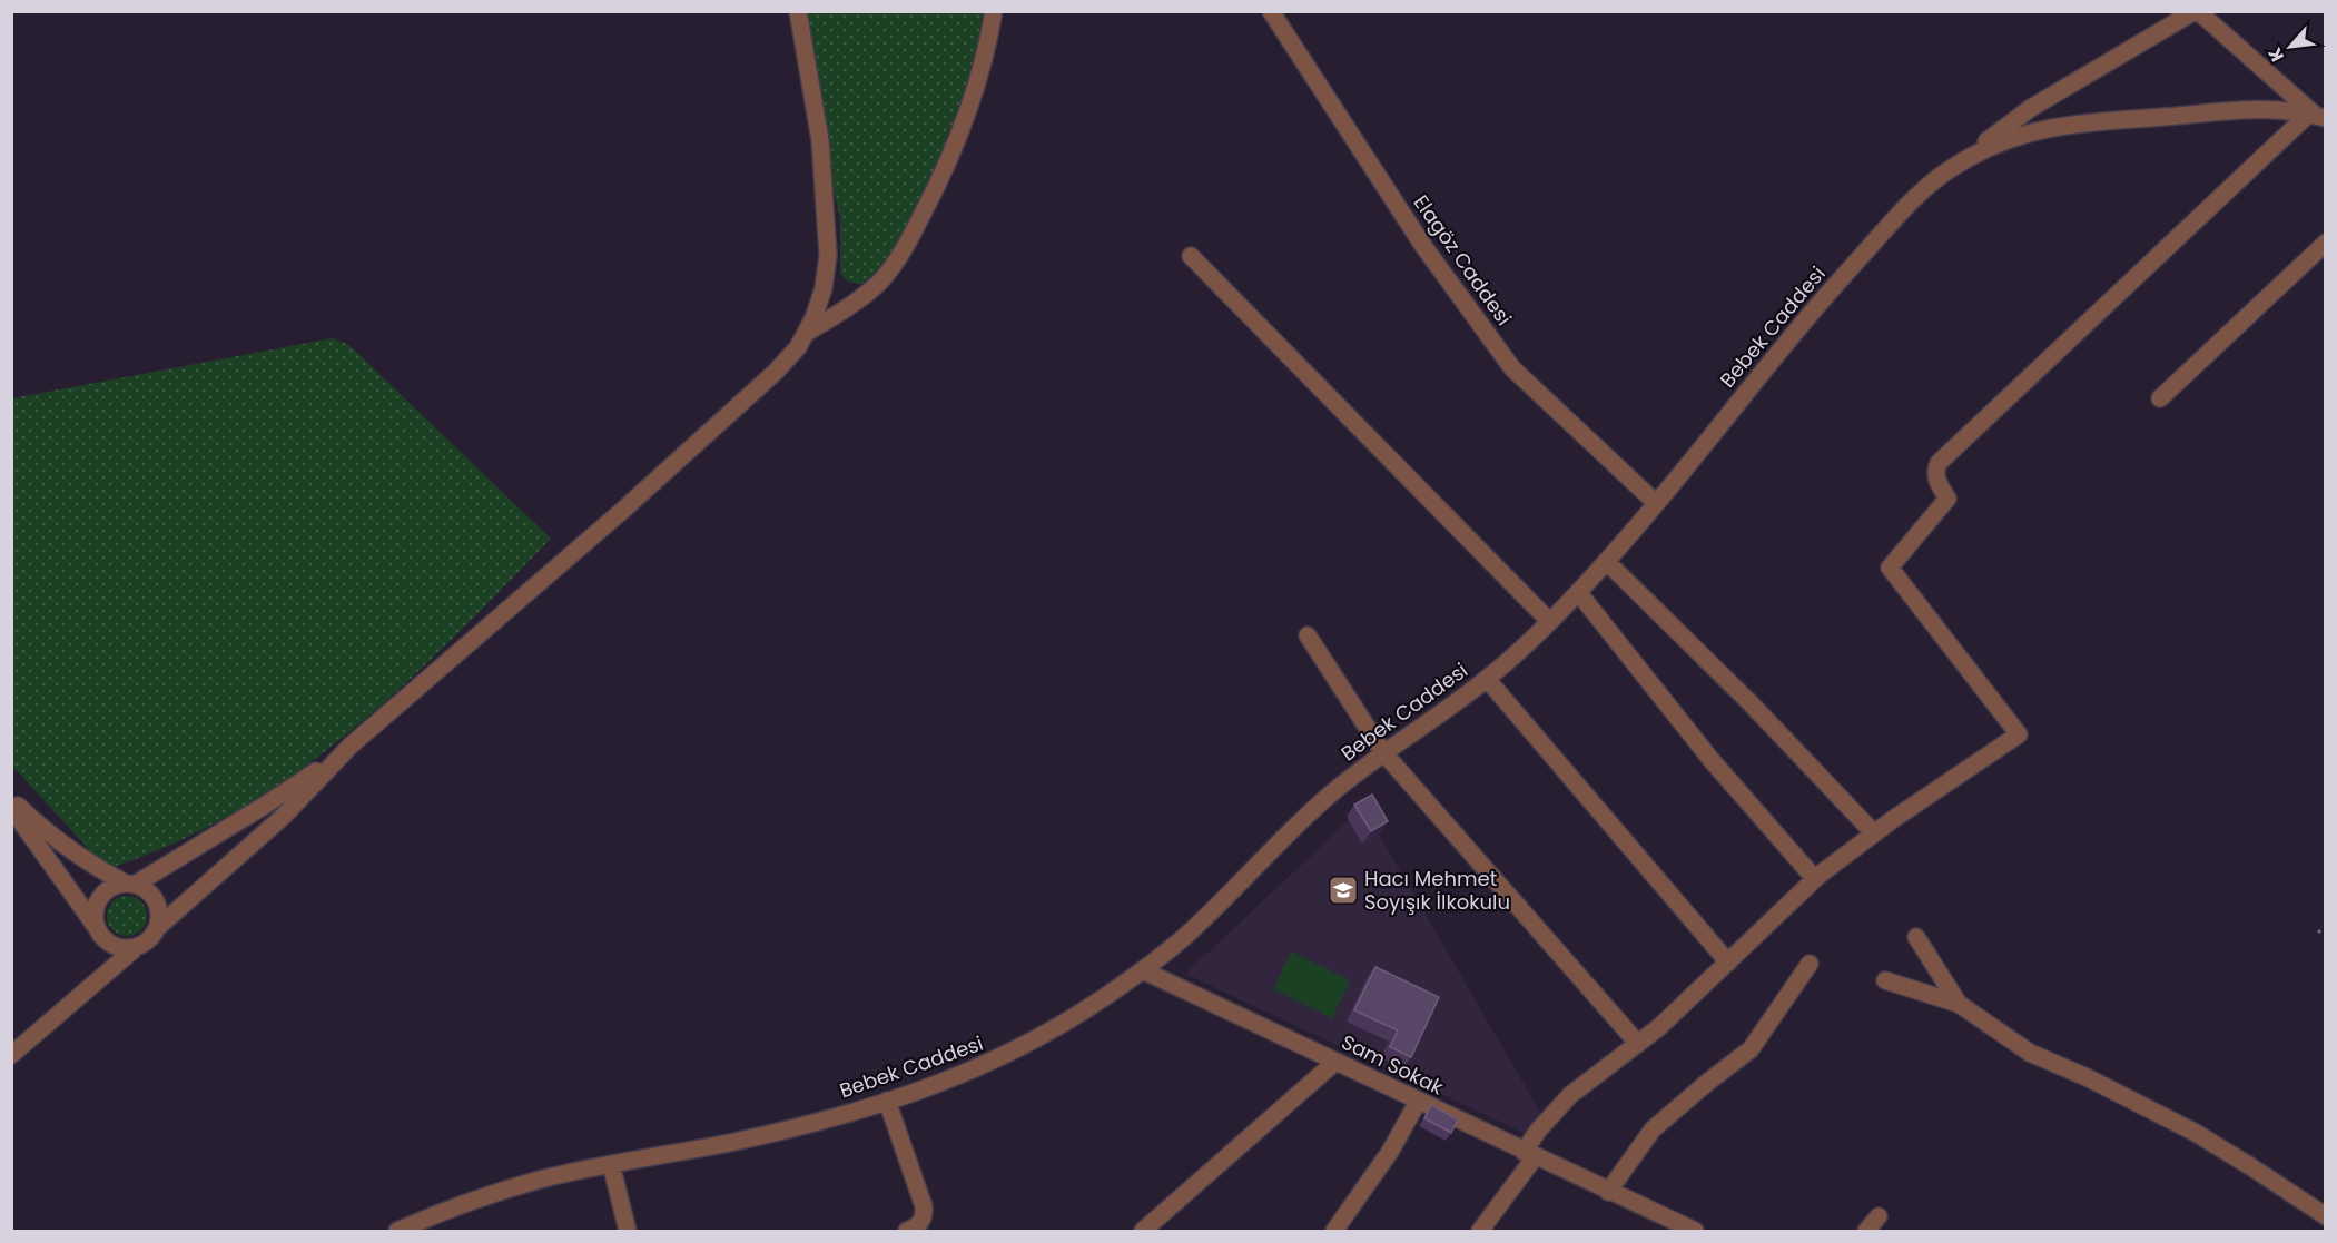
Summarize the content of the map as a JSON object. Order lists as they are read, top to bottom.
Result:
{
  "streets": {
    "street": ["Elagöz Caddesi", "Bebek Caddesi", "Sam Sokak"]
  },
  "crossings": [
    ["Elagöz Caddesi", "Bebek Caddesi"],
    ["Bebek Caddesi", "Sam Sokak"]
  ],
  "places": {
    "school or university": ["Hacı Mehmet Soyışık İlkokulu"]
  },
  "north": "bottom left"
}
